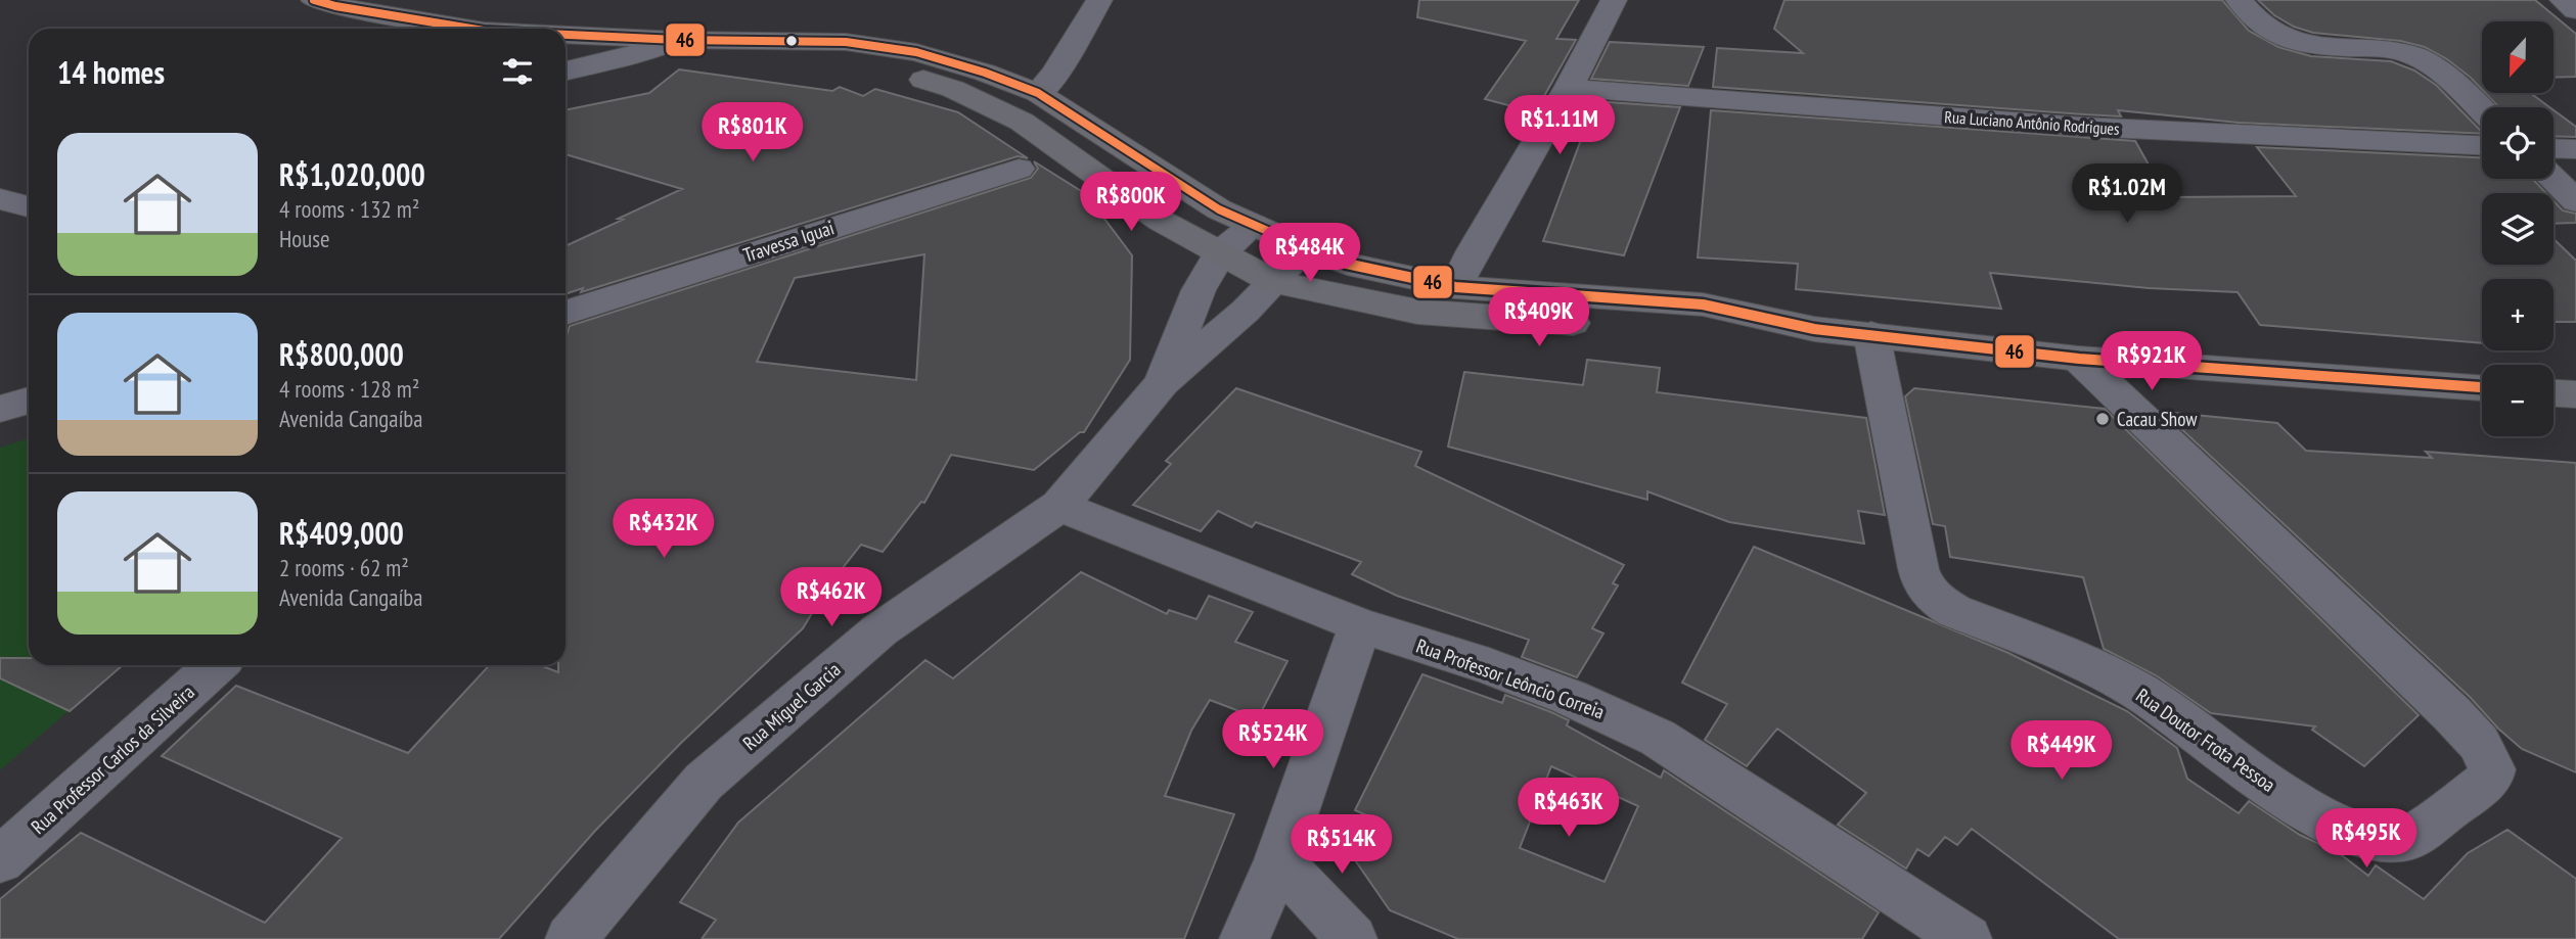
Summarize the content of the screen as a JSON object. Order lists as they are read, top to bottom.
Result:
{
  "streets": {
    "street": [
      "Rua Luciano Antônio Rodrigues",
      "Travessa Iguai",
      "Rua Professor Leôncio Correia",
      "Rua Miguel Garcia",
      "Rua Doutor Frota Pessoa",
      "Rua Professor Carlos da Silveira"
    ]
  },
  "crossings": [
    ["Rua Professor Leôncio Correia", "Rua Miguel Garcia"]
  ],
  "places": ["Cacau Show"],
  "lines": ["transit line 46"],
  "north": "bottom",
  "page": {
    "map_buttons": ["+", "−"],
    "heading": "14 homes",
    "price": [
      "R$1.11M",
      "R$801K",
      "R$1.02M",
      "R$800K",
      "R$484K",
      "R$409K",
      "R$921K",
      "R$432K",
      "R$462K",
      "R$524K",
      "R$449K",
      "R$463K",
      "R$495K",
      "R$514K"
    ],
    "list": [
      {
        "name": "R$1,020,000",
        "note": "4 rooms · 132 m² · House"
      },
      {
        "name": "R$800,000",
        "note": "4 rooms · 128 m² · Avenida Cangaíba"
      },
      {
        "name": "R$409,000",
        "note": "2 rooms · 62 m² · Avenida Cangaíba"
      }
    ]
  }
}
